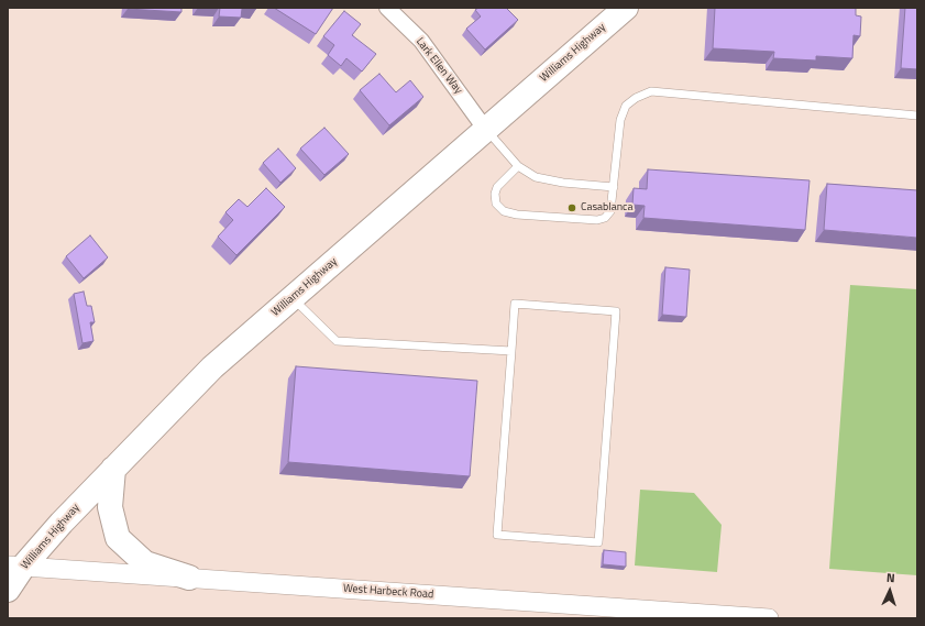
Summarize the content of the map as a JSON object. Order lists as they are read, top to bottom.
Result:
{
  "streets": {
    "main road": ["Williams Highway"],
    "street": ["Lark Ellen Way", "West Harbeck Road"]
  },
  "crossings": [
    ["Williams Highway", "Lark Ellen Way"],
    ["Williams Highway", "West Harbeck Road"]
  ],
  "places": ["Casablanca"],
  "north": "top"
}
